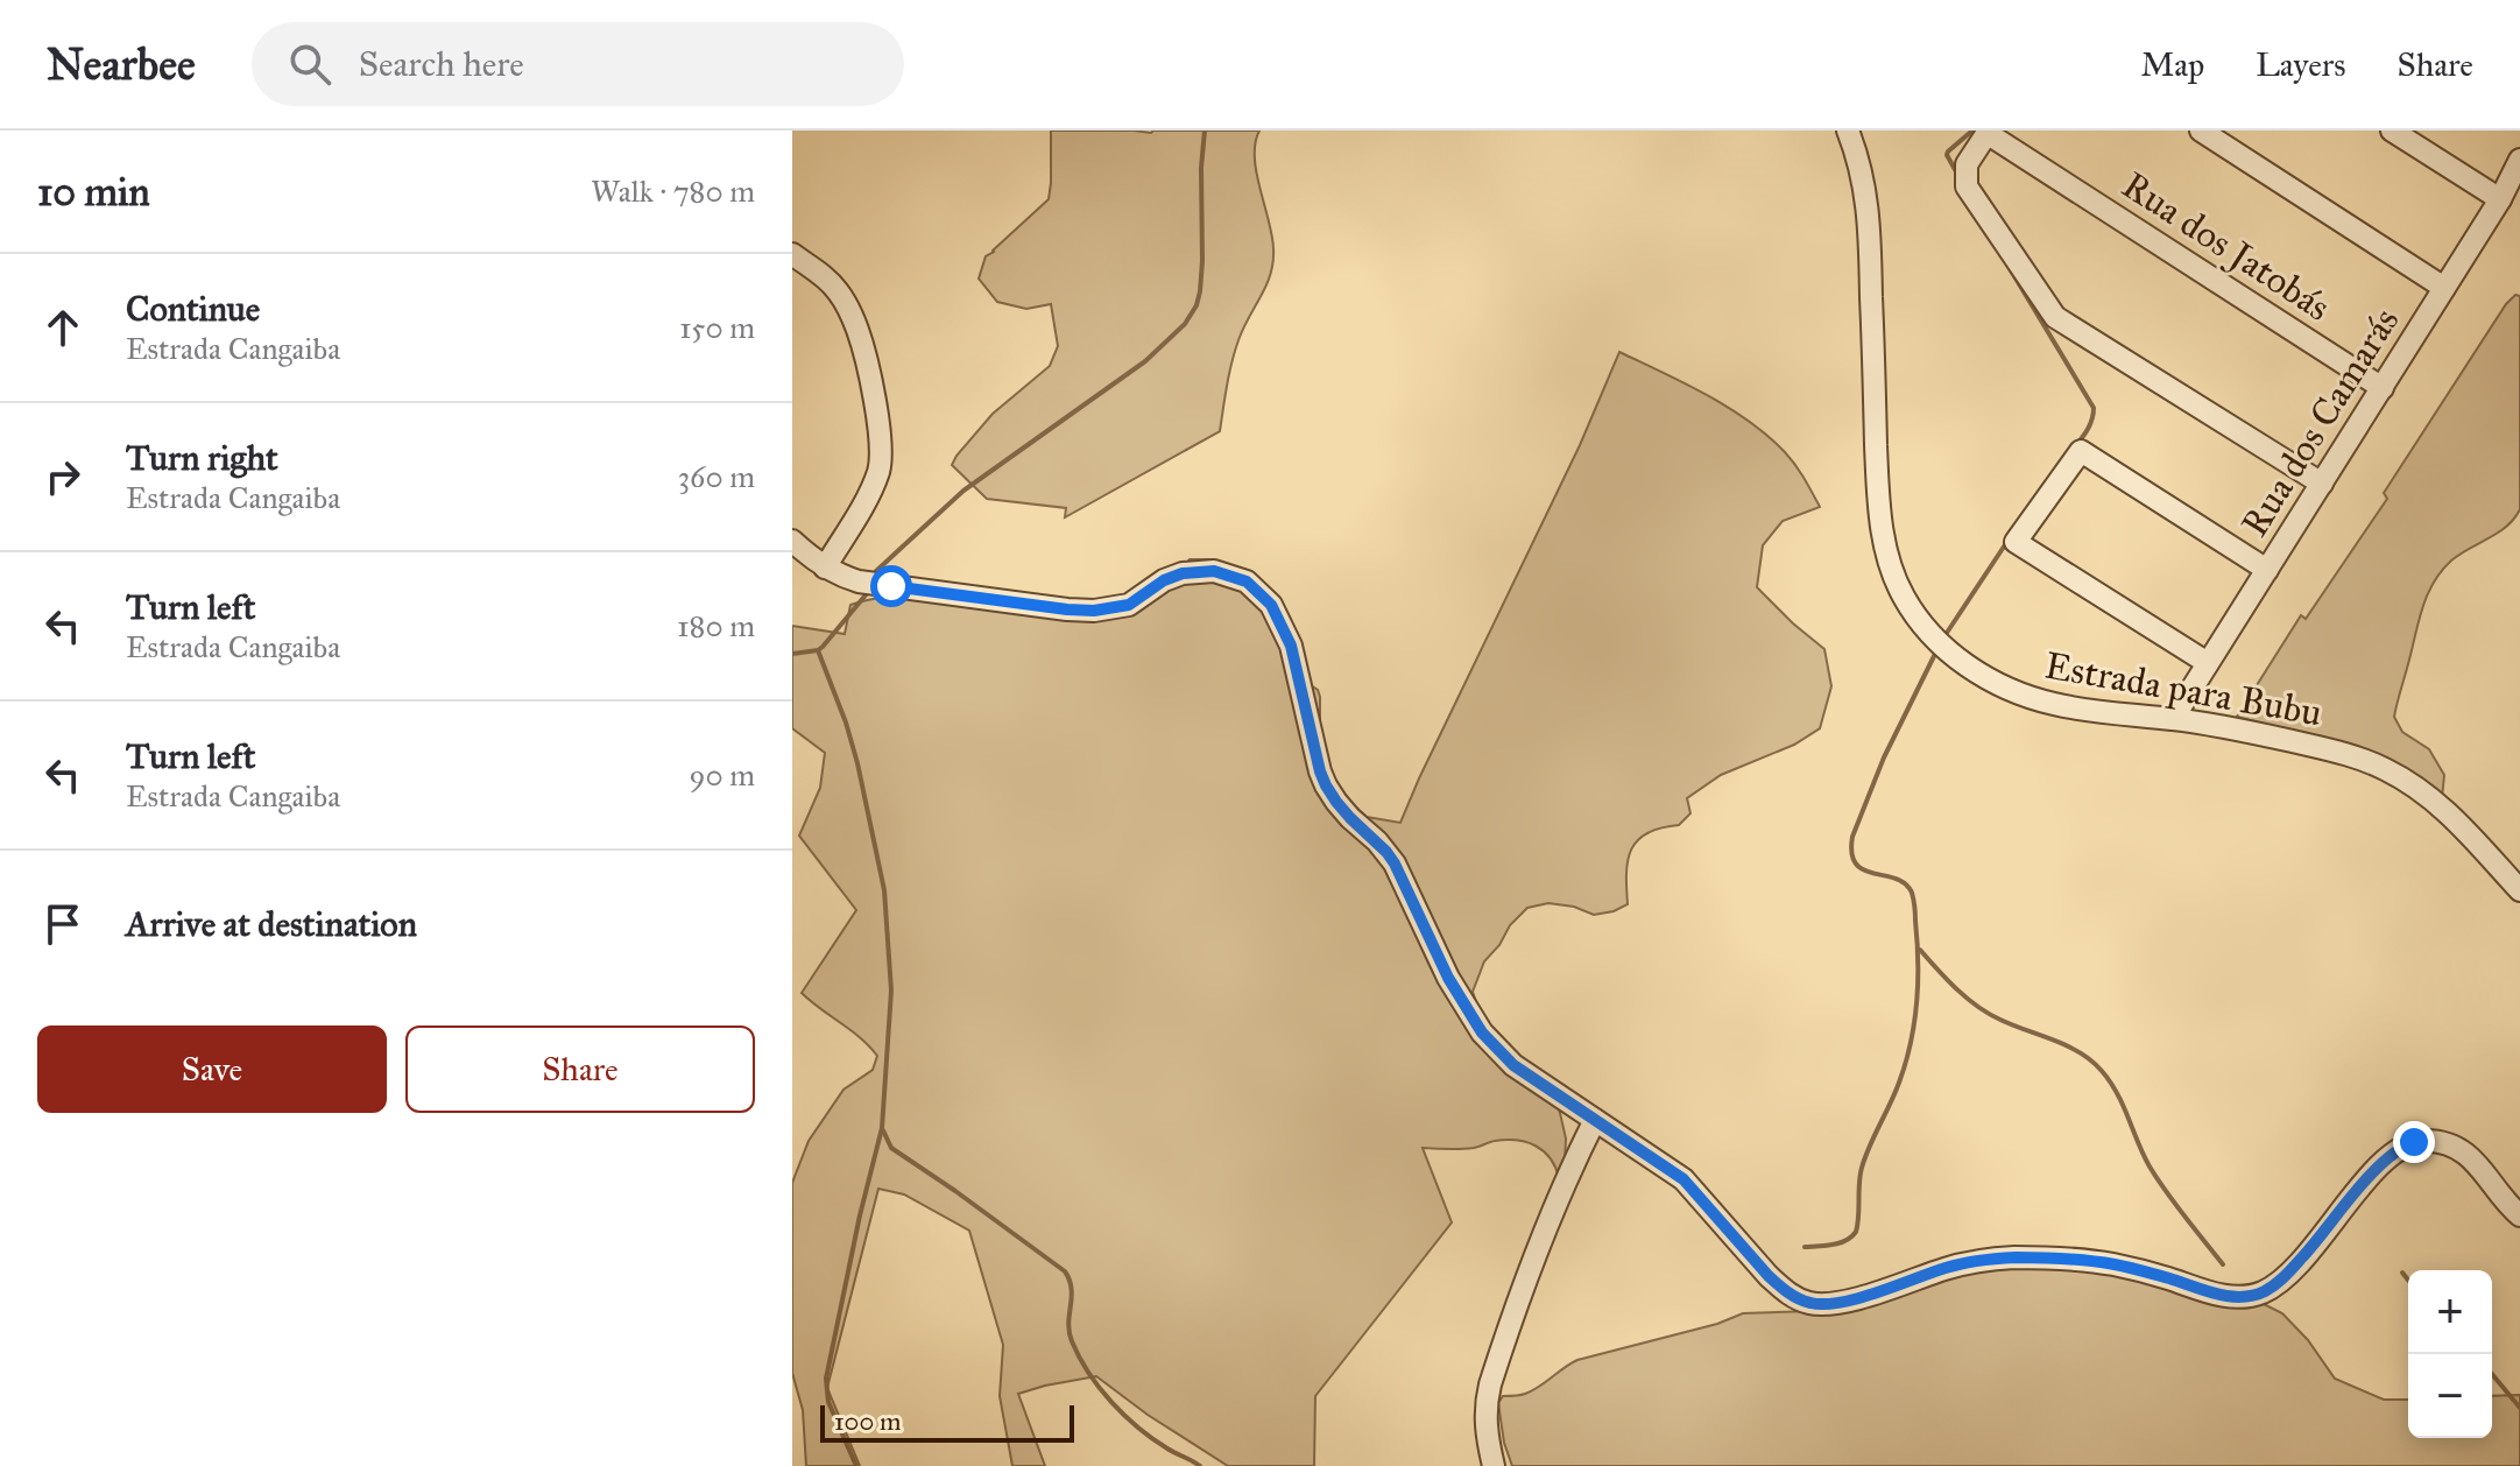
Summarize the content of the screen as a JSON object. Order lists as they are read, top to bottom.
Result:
{
  "streets": {
    "street": ["Rua dos Jatobás", "Rua dos Camarás", "Estrada para Bubu"]
  },
  "crossings": [
    ["Rua dos Jatobás", "Rua dos Camarás"],
    ["Rua dos Camarás", "Estrada para Bubu"]
  ],
  "scale_bar": "100 m",
  "page": {
    "header": "Nearbee",
    "search": "Search here",
    "nav": ["Map", "Layers", "Share"],
    "heading": ["10 min", "Walk · 780 m"],
    "list": [
      ["Continue", "Estrada Cangaiba", "150 m"],
      ["Turn right", "Estrada Cangaiba", "360 m"],
      ["Turn left", "Estrada Cangaiba", "180 m"],
      ["Turn left", "Estrada Cangaiba", "90 m"],
      "Arrive at destination"
    ],
    "buttons": ["Save", "Share"],
    "map_buttons": ["+", "−"],
    "scale": "100 m"
  }
}
